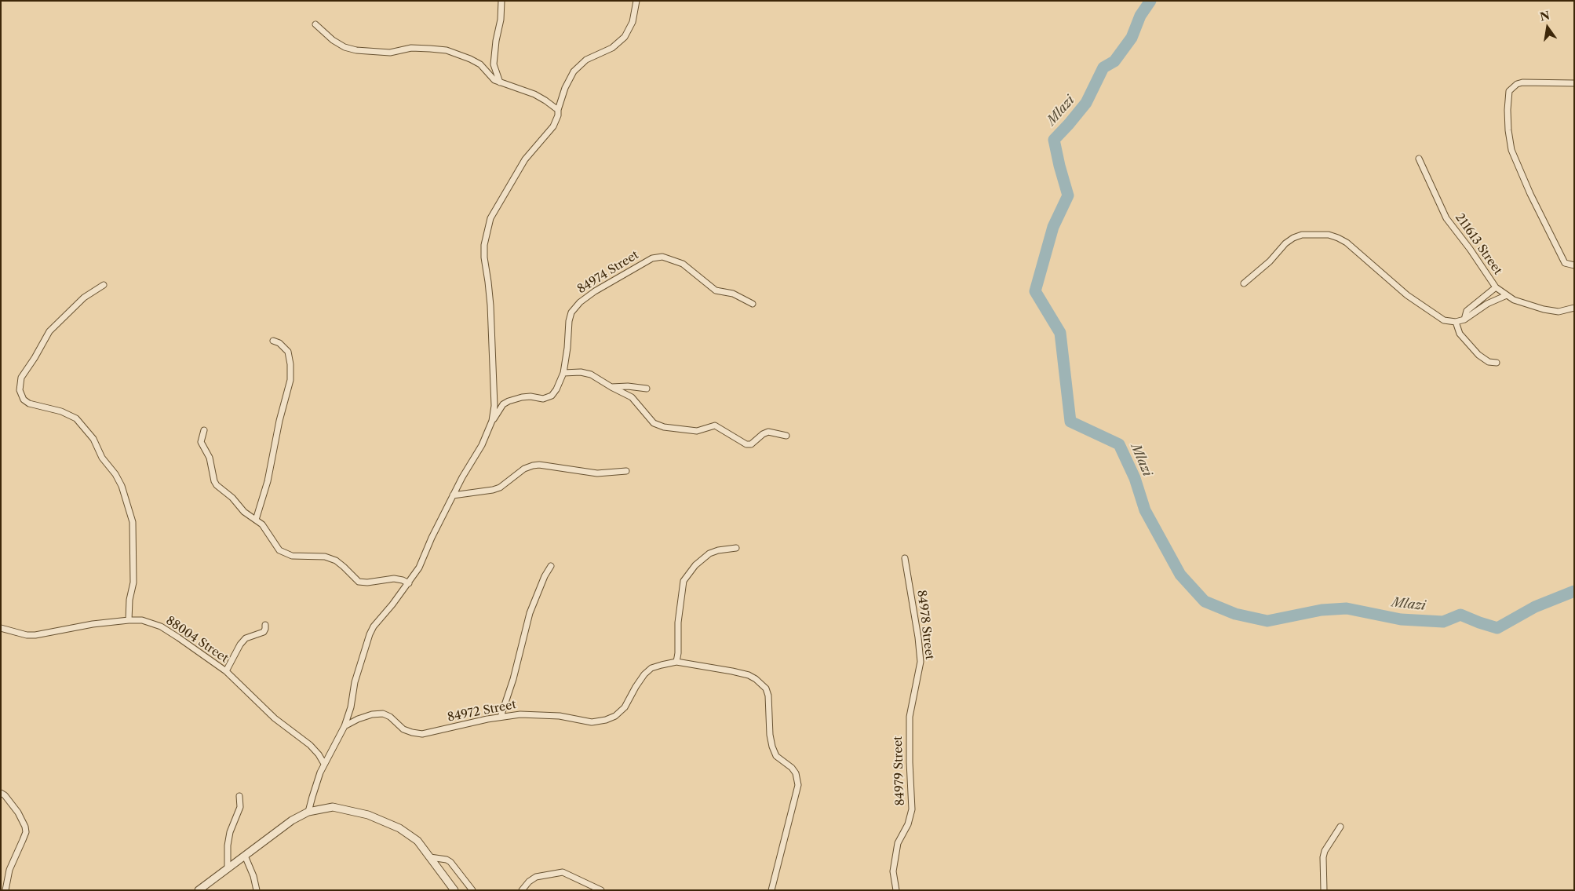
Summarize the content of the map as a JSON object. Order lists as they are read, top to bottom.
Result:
{
  "streets": {
    "street": [
      "211613 Street",
      "84974 Street",
      "84978 Street",
      "88004 Street",
      "84972 Street",
      "84979 Street"
    ]
  },
  "crossings": [
    ["84978 Street", "84979 Street"]
  ],
  "water": ["Mlazi"],
  "north": "top"
}
